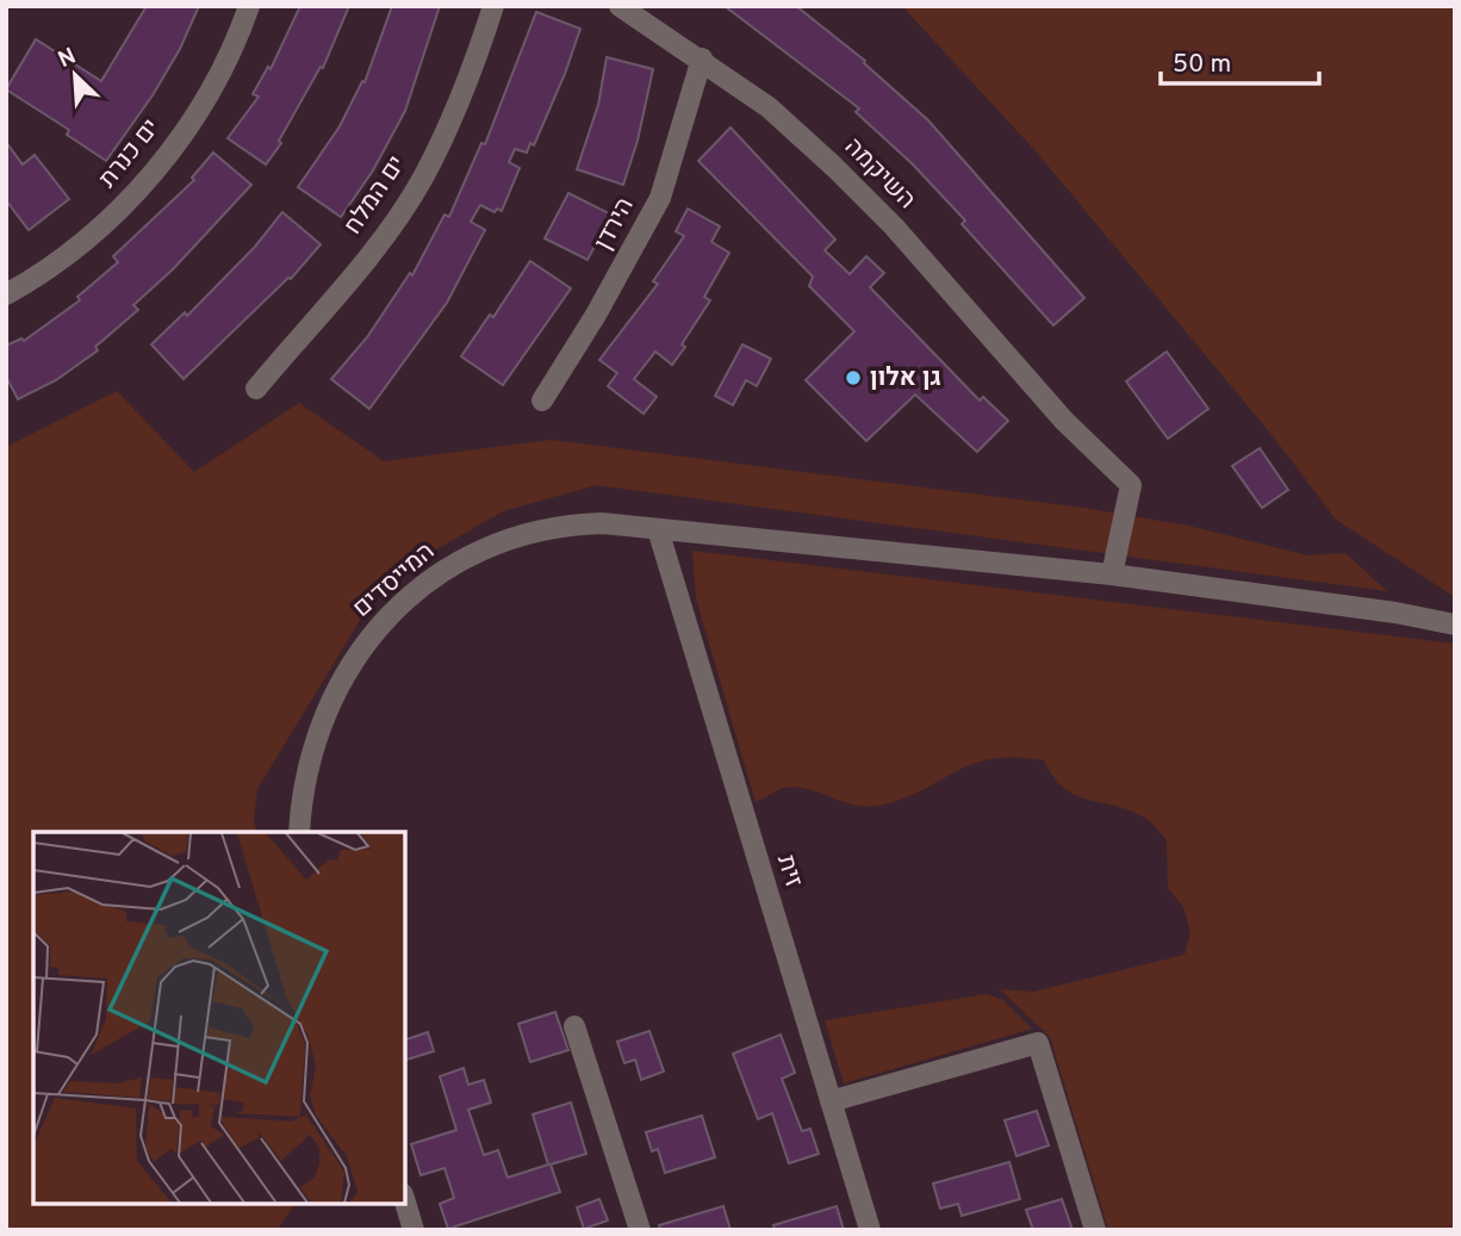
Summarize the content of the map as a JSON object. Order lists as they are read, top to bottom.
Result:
{
  "streets": {
    "street": [
      "ים כנרת",
      "השיקמה",
      "ים המלח",
      "הירדן",
      "המייסדים",
      "זית"
    ]
  },
  "crossings": [
    ["השיקמה", "הירדן"],
    ["השיקמה", "המייסדים"],
    ["המייסדים", "זית"]
  ],
  "places": ["גן אלון"],
  "scale_bar": "50 m",
  "north": "top left"
}
